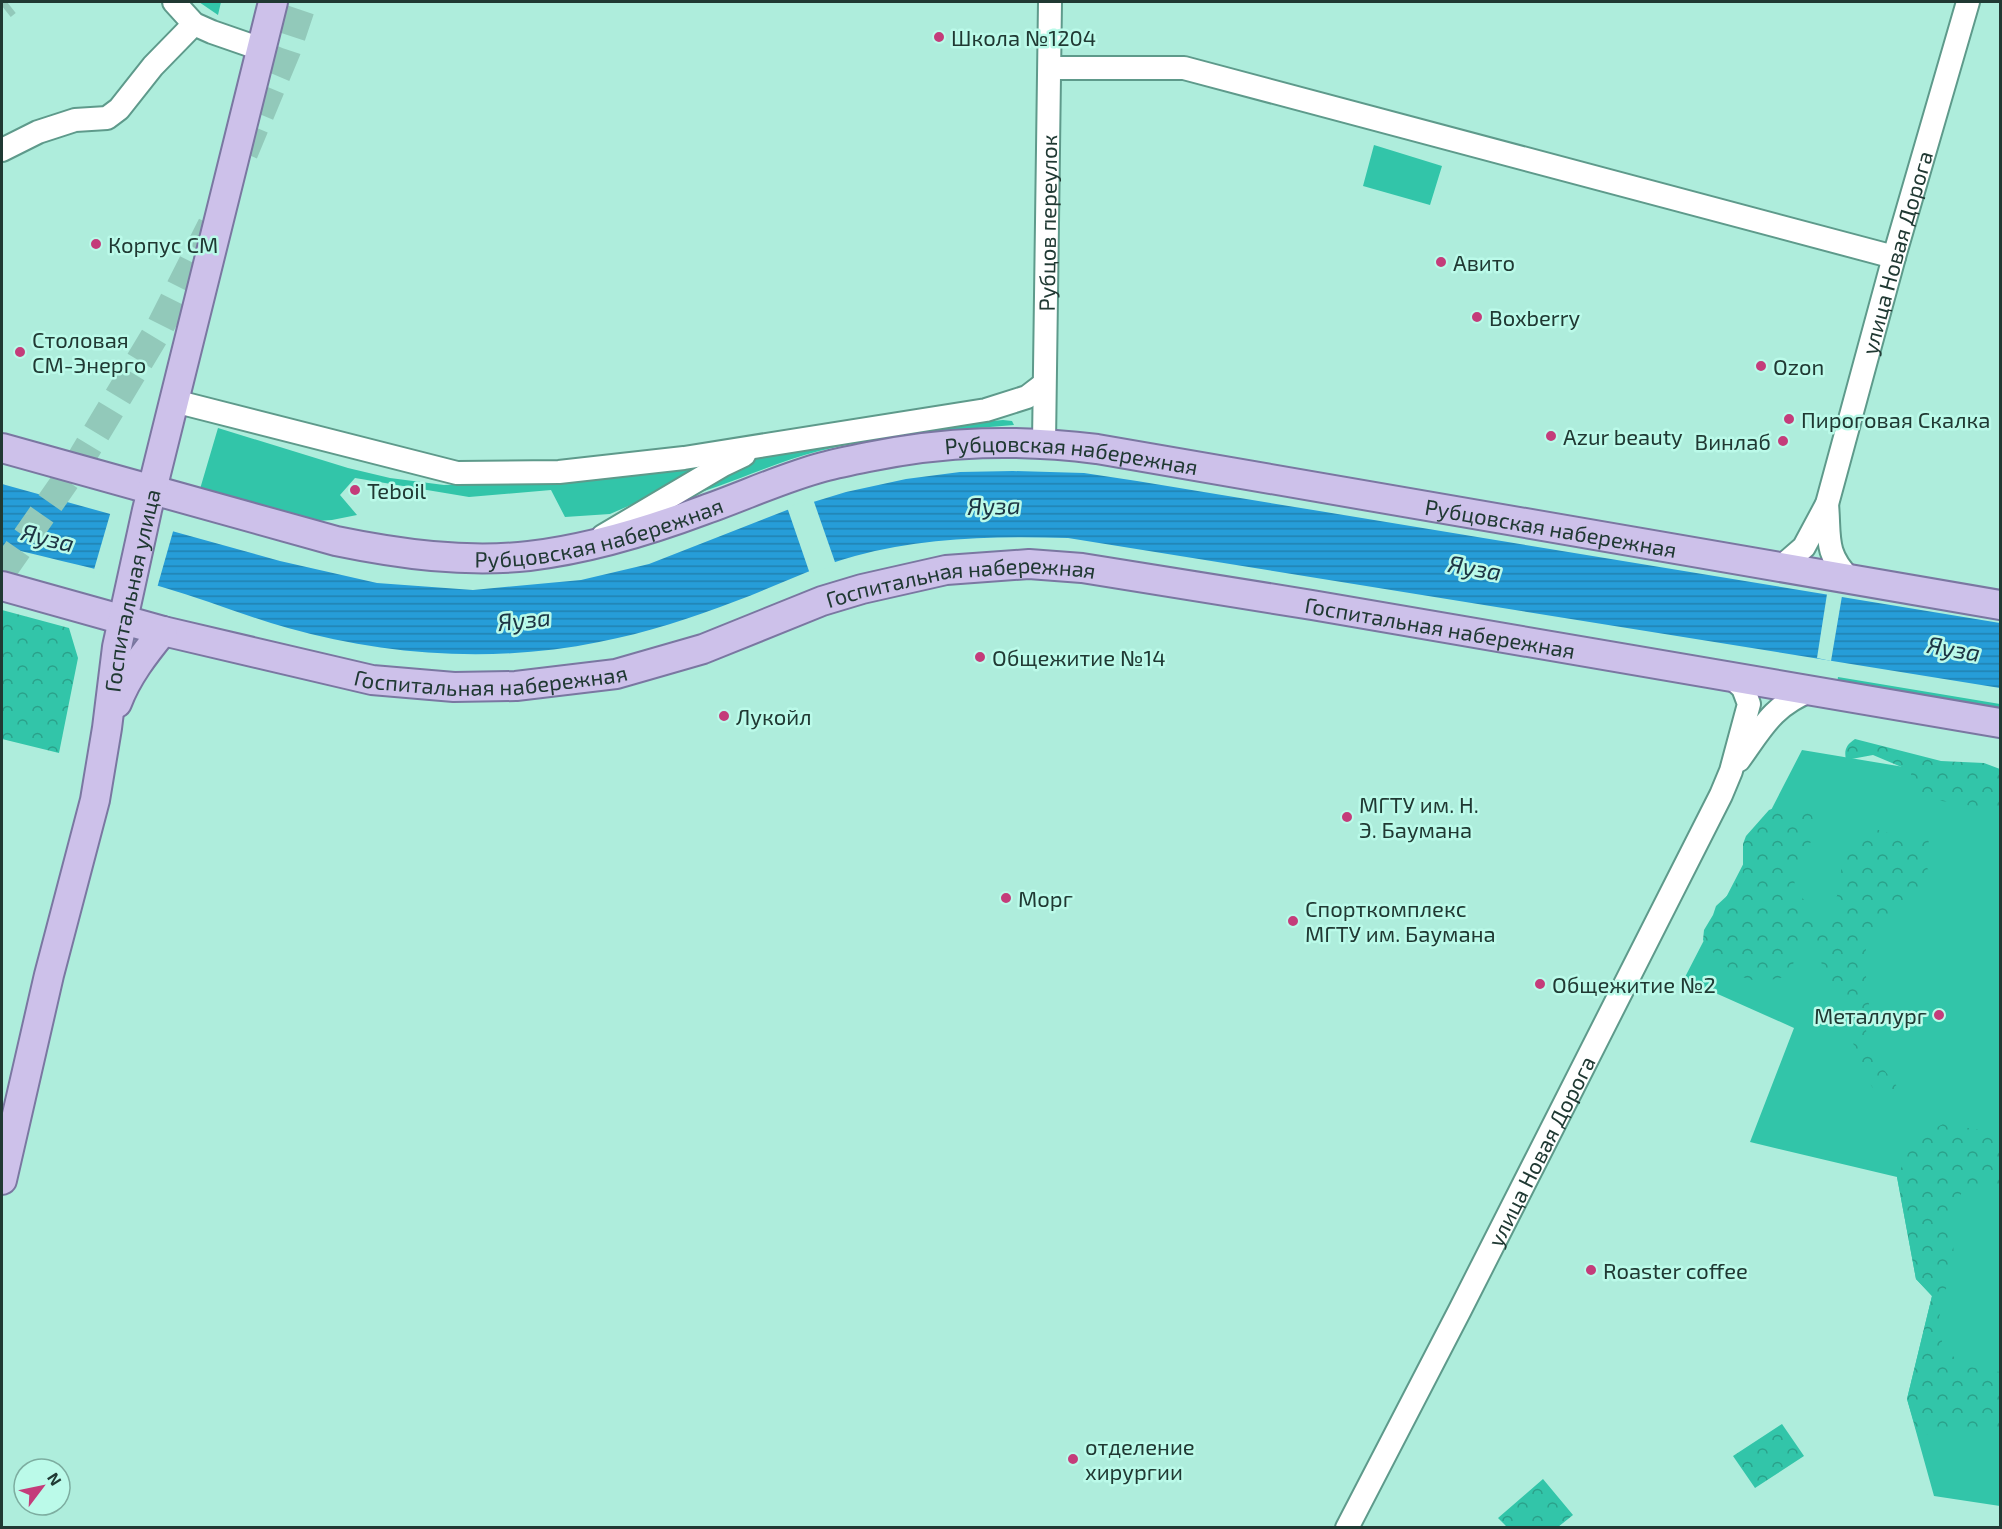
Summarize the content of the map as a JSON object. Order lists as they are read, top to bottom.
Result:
{
  "streets": {
    "main road": ["Рубцовская набережная", "Госпитальная набережная", "Госпитальная улица"],
    "street": ["Рубцов переулок", "улица Новая Дорога"]
  },
  "crossings": [
    ["Рубцов переулок", "Рубцовская набережная"],
    ["улица Новая Дорога", "Рубцовская набережная"],
    ["улица Новая Дорога", "Госпитальная набережная"],
    ["Рубцовская набережная", "Госпитальная улица"],
    ["Госпитальная набережная", "Госпитальная улица"]
  ],
  "water": ["Яуза"],
  "places": [
    "Школа №1204",
    "Корпус СМ",
    "Авито",
    "Boxberry",
    "Столовая СМ-Энерго",
    "Ozon",
    "Пироговая Скалка",
    "Azur beauty",
    "Винлаб",
    "Teboil",
    "Общежитие №14",
    "Лукойл",
    "МГТУ им. Н. Э. Баумана",
    "Морг",
    "Спорткомплекс МГТУ им. Баумана",
    "Общежитие №2",
    "Металлург",
    "Roaster coffee",
    "отделение хирургии"
  ],
  "north": "top right"
}
